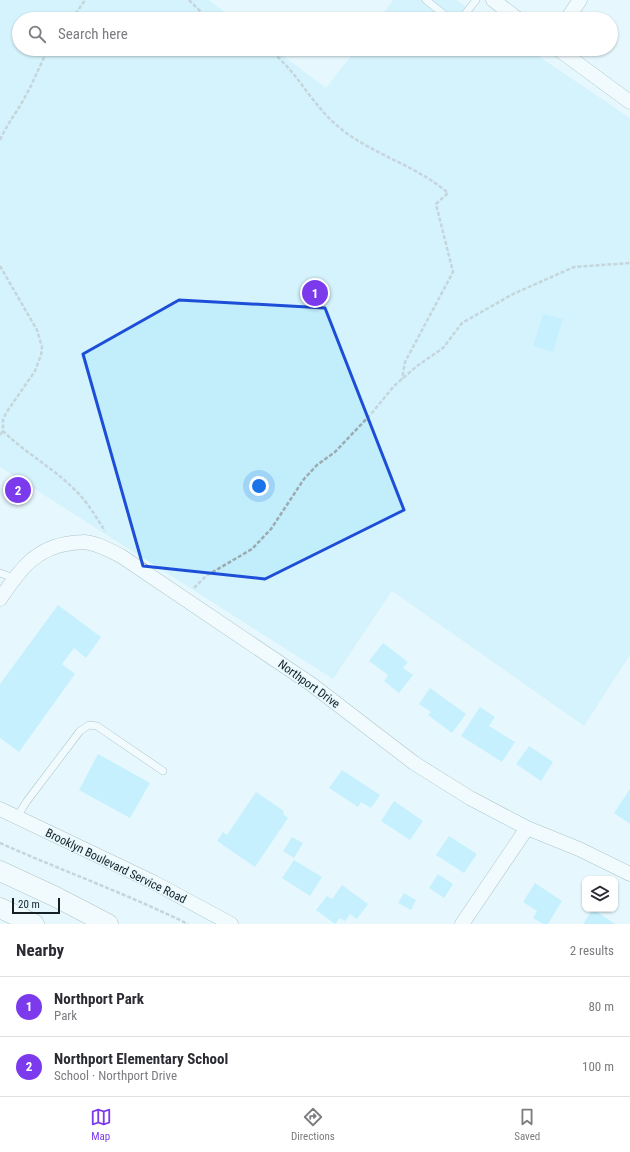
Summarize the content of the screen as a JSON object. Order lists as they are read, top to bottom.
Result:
{
  "streets": {
    "street": ["Northport Drive", "Brooklyn Boulevard Service Road"]
  },
  "scale_bar": "20 m",
  "page": {
    "search": "Search here",
    "pins": ["1", "2"],
    "scale": "20 m",
    "heading": ["Nearby", "2 results"],
    "list": [
      {
        "mark": "1",
        "name": "Northport Park",
        "note": "Park",
        "value": "80 m"
      },
      {
        "mark": "2",
        "name": "Northport Elementary School",
        "note": "School · Northport Drive",
        "value": "100 m"
      }
    ],
    "nav": ["Map", "Directions", "Saved"]
  }
}
